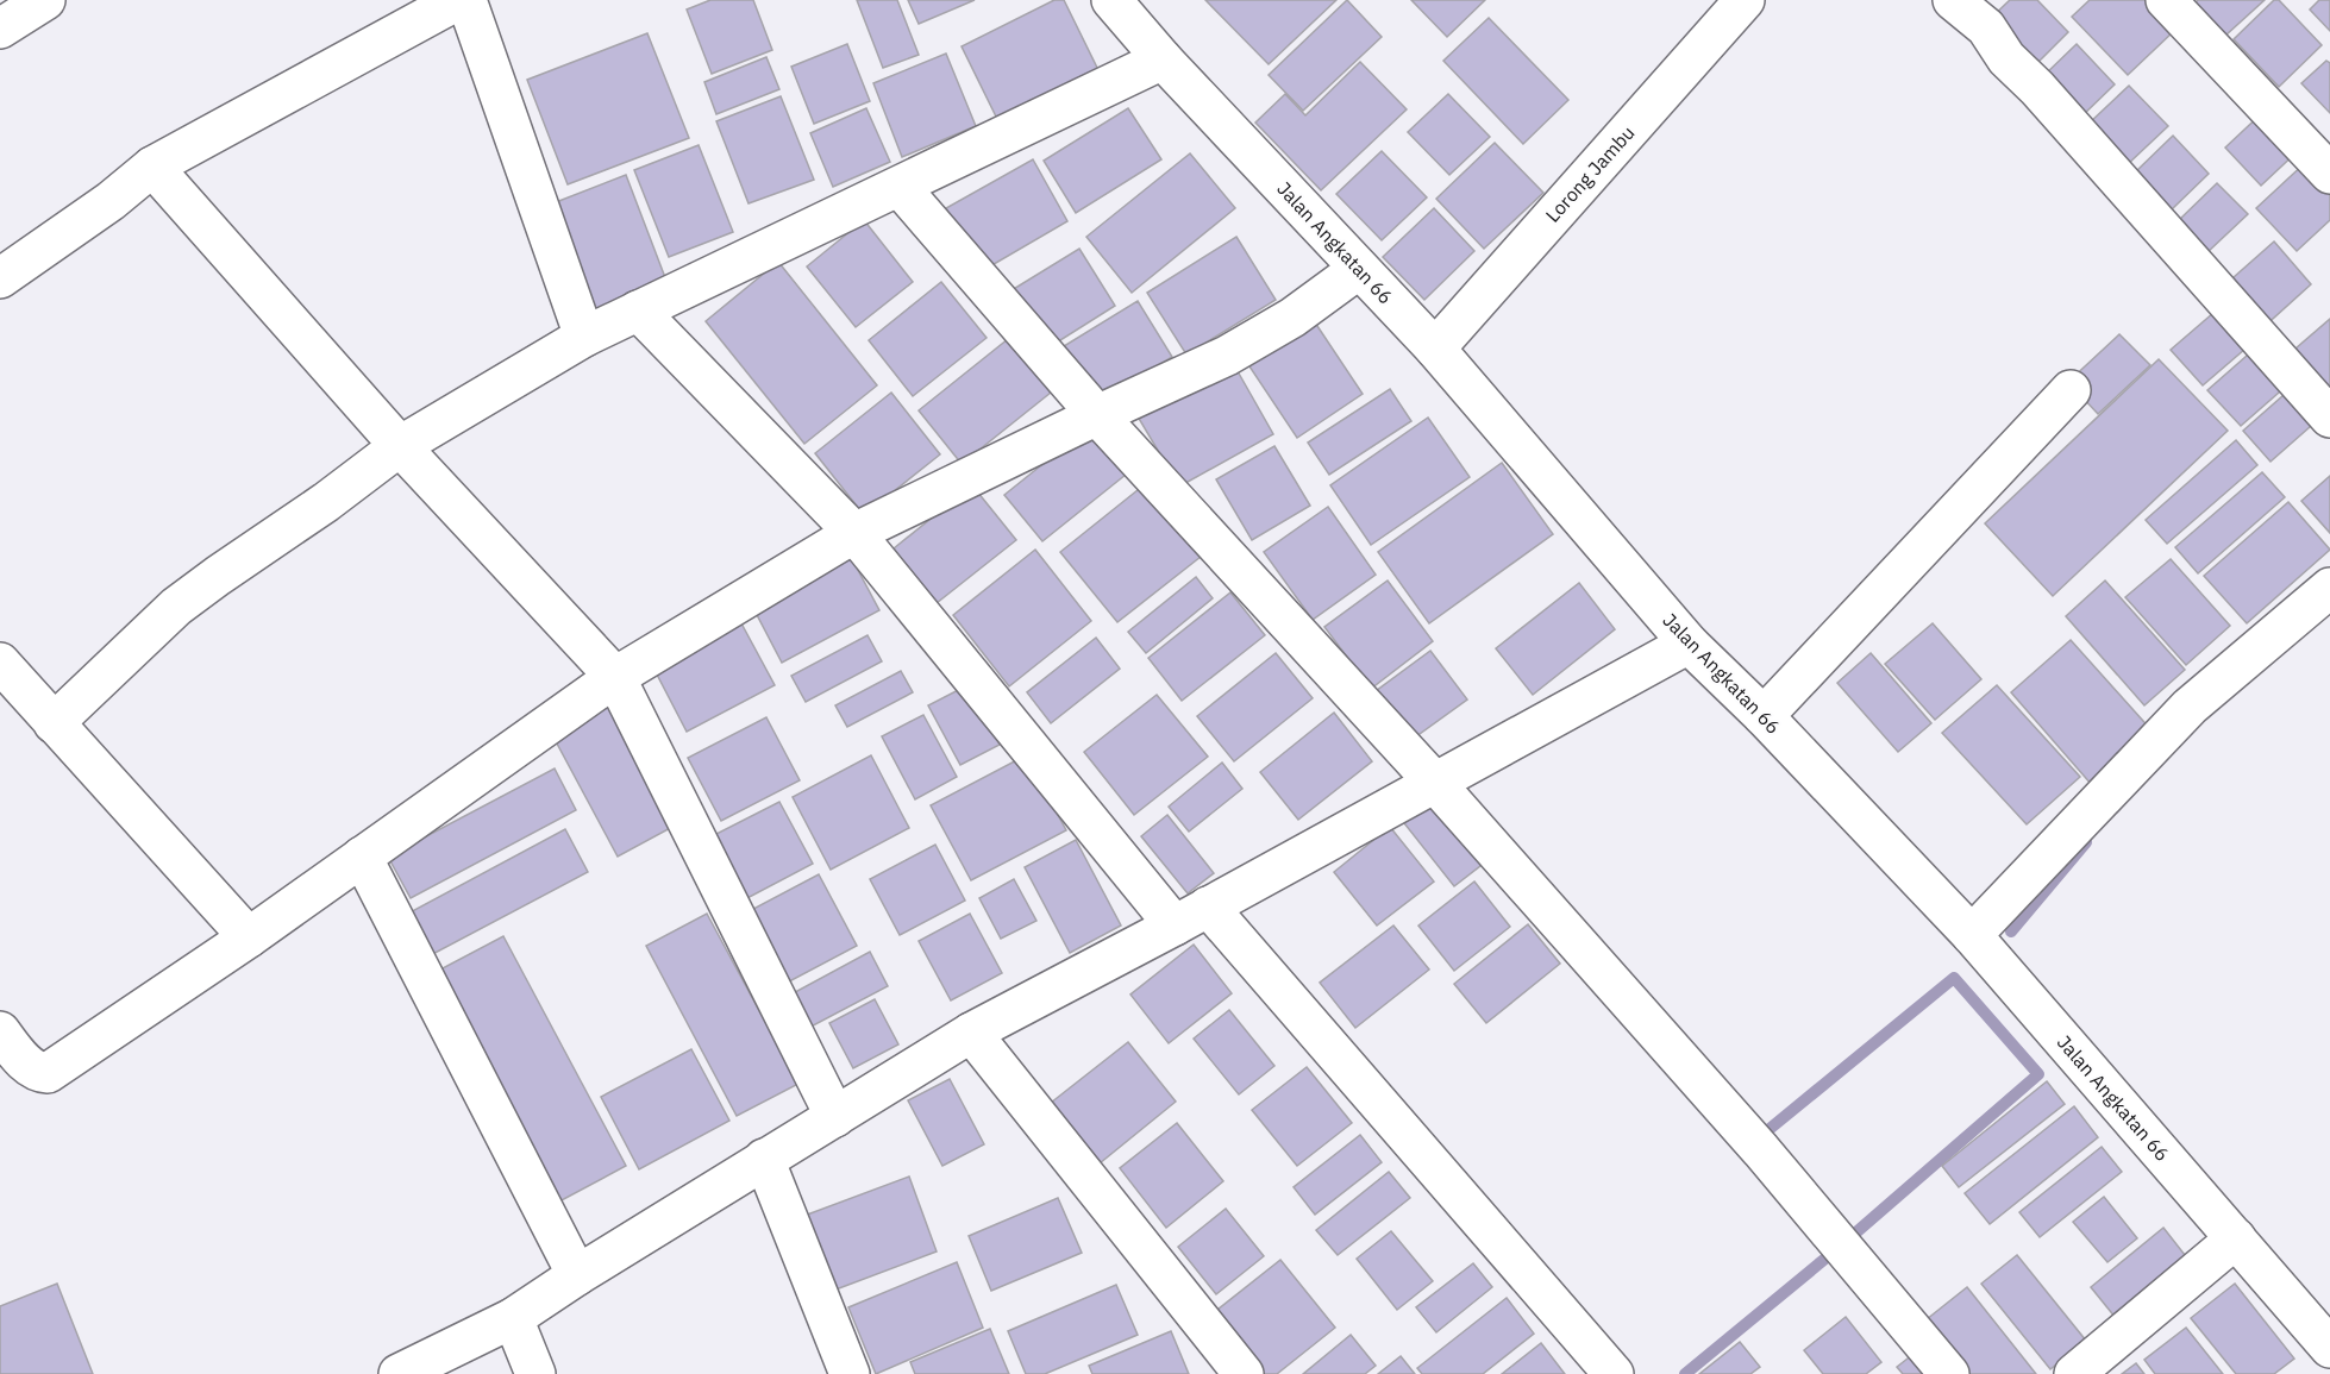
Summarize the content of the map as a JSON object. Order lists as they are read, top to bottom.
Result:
{
  "streets": {
    "street": ["Lorong Jambu", "Jalan Angkatan 66"]
  },
  "crossings": [
    ["Lorong Jambu", "Jalan Angkatan 66"]
  ]
}
